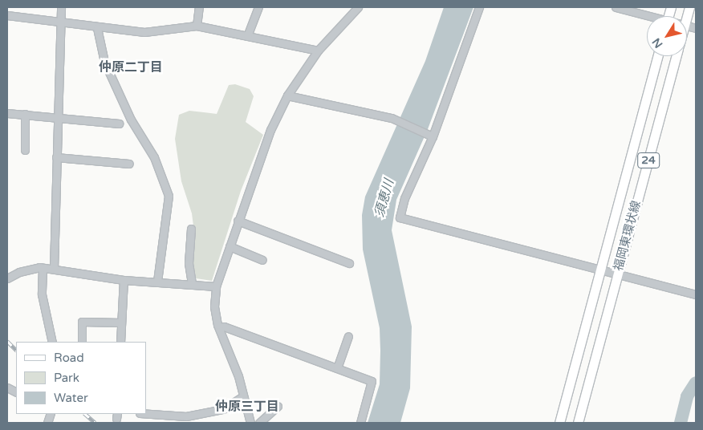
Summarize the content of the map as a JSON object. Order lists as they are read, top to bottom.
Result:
{
  "streets": {
    "main road": ["24", "福岡東環状線"]
  },
  "districts": ["仲原二丁目", "仲原三丁目"],
  "water": ["須恵川"],
  "legend": ["Road", "Park", "Water"],
  "north": "bottom left"
}
